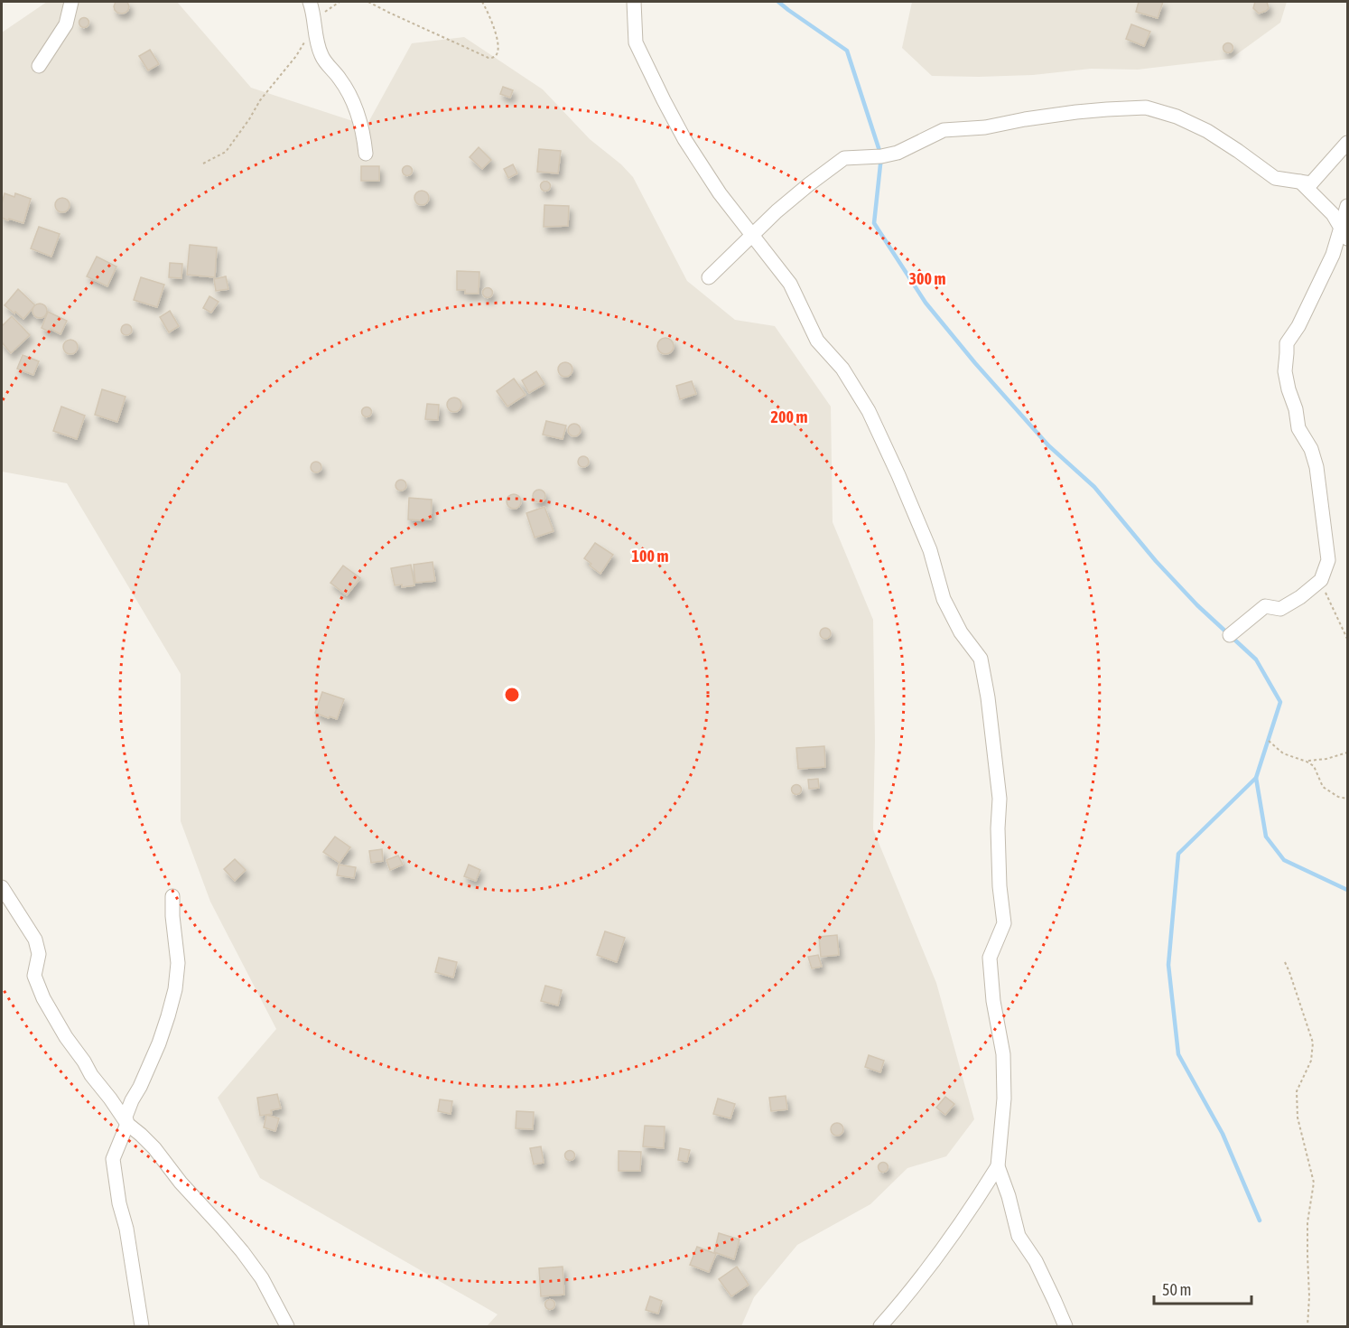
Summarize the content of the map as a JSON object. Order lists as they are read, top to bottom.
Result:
{
  "scale_bar": "50 m",
  "rings": ["300 m", "200 m", "100 m"]
}
